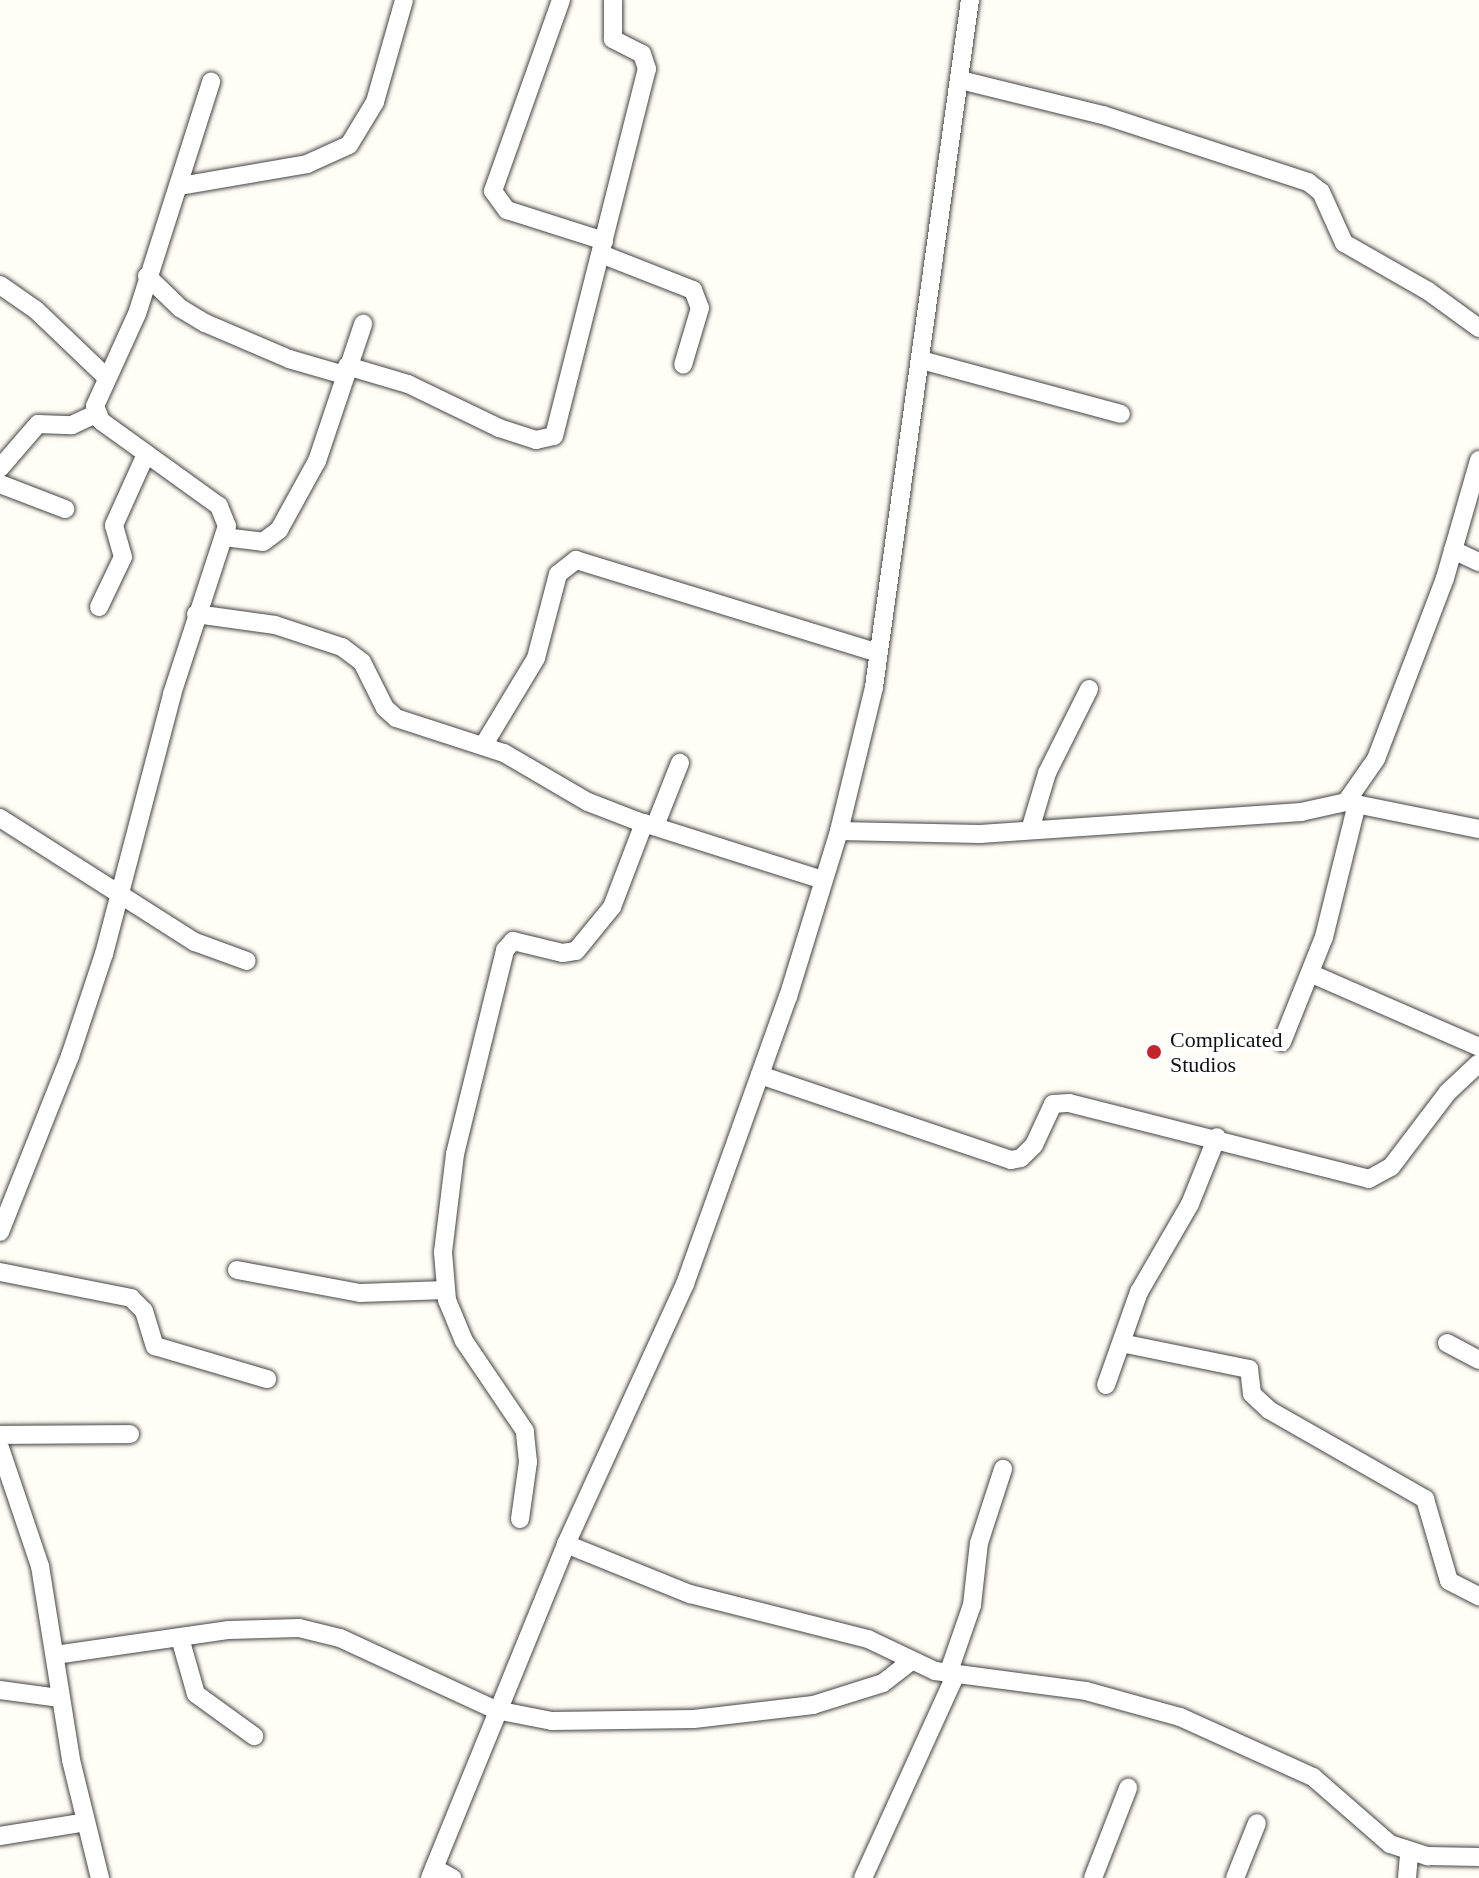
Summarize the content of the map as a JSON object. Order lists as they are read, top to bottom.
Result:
{
  "places": ["Complicated Studios"]
}
